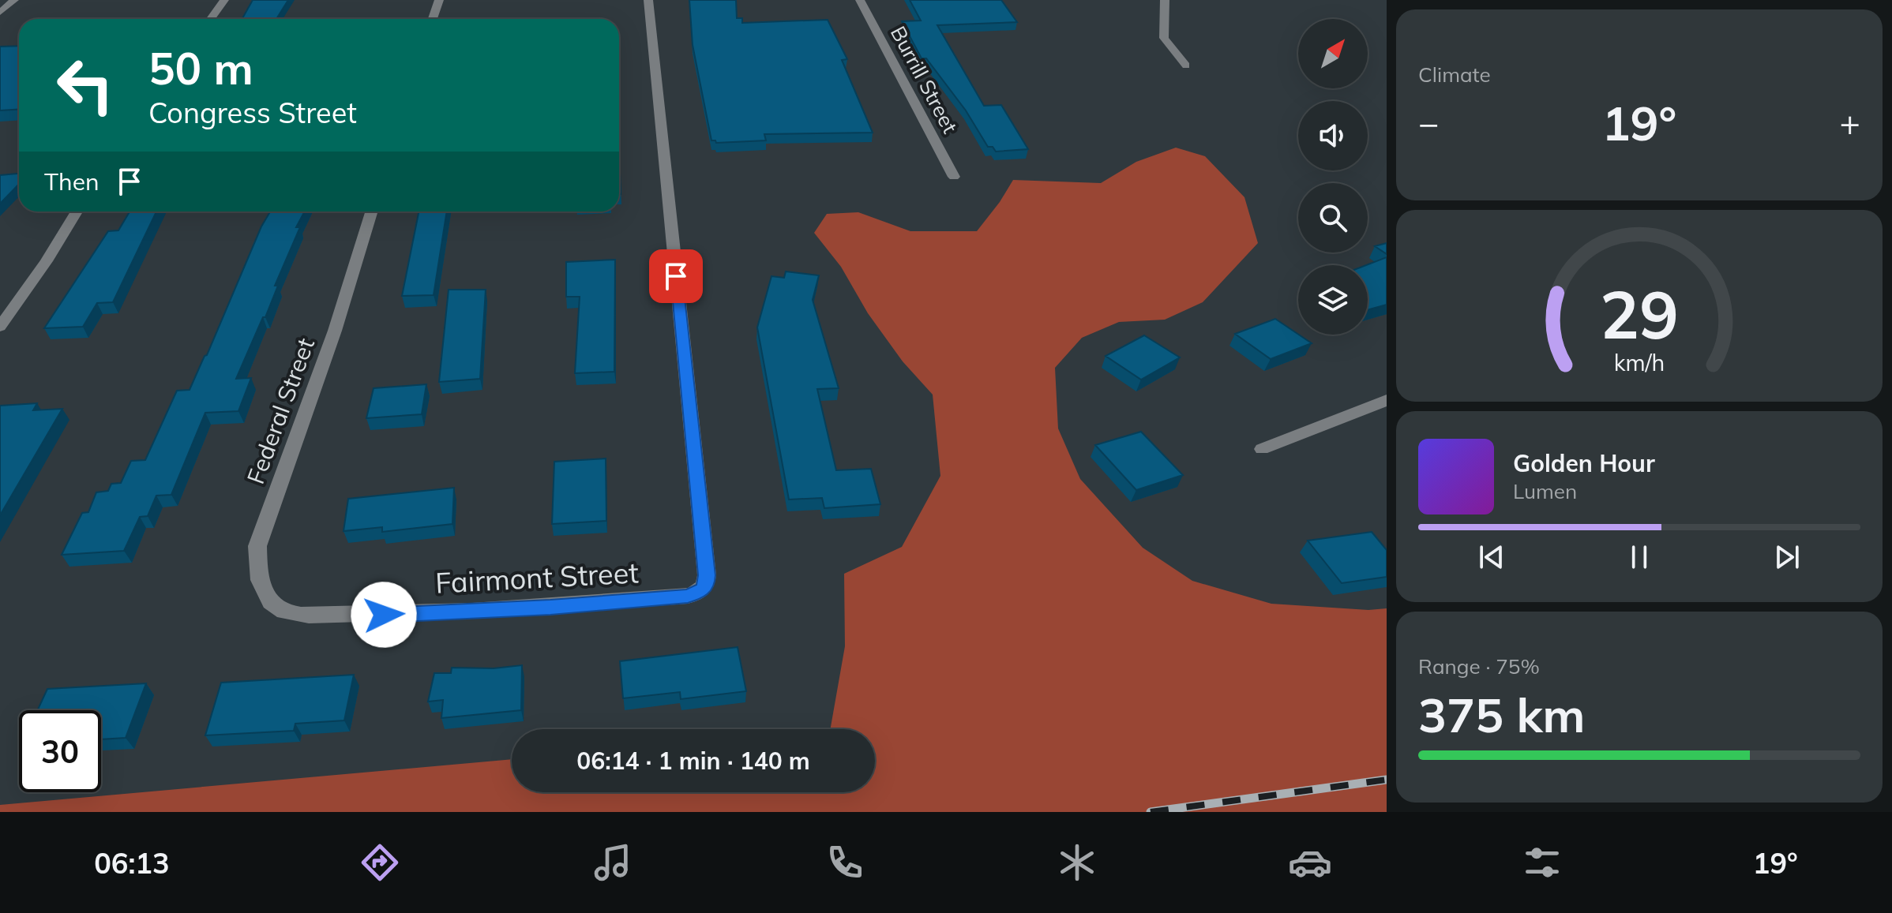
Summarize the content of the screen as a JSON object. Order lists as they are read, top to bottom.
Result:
{
  "streets": {
    "street": ["Burrill Street", "Federal Street", "Fairmont Street"]
  },
  "crossings": [
    ["Federal Street", "Fairmont Street"]
  ],
  "north": "top right",
  "page": {
    "tile": [
      "Climate",
      ["Range · 75%", "375 km"]
    ],
    "turn": ["50 m", "Congress Street"],
    "heat": ["−", "19°", "+"],
    "then": "Then",
    "song": ["Golden Hour", "Lumen"],
    "limit": "30",
    "trip": "06:14 · 1 min · 140 m",
    "tabs": ["06:13", "19°"],
    "gauge": ["29", "km/h"]
  }
}
